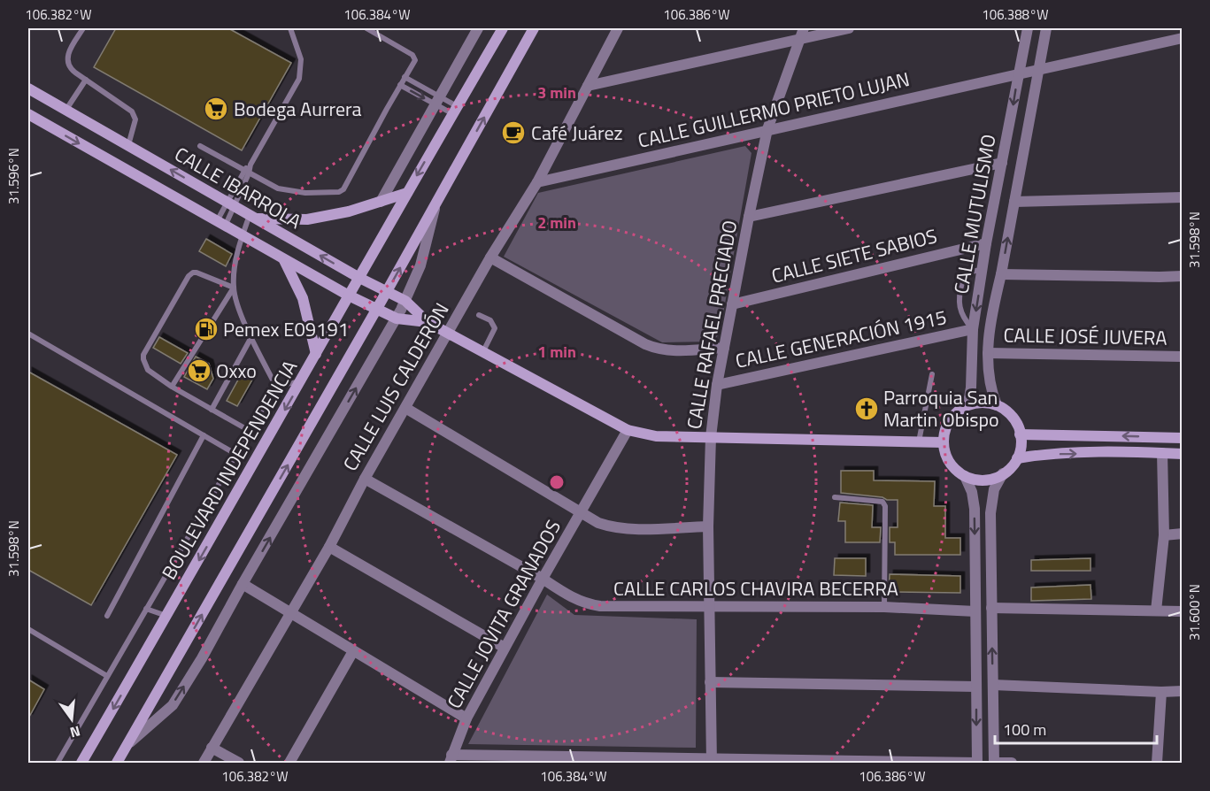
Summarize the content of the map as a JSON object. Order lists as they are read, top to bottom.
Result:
{
  "streets": {
    "main road": ["CALLE IBARROLA", "BOULEVARD INDEPENDENCIA"],
    "street": [
      "CALLE GUILLERMO PRIETO LUJAN",
      "CALLE MUTULISMO",
      "CALLE SIETE SABIOS",
      "CALLE RAFAEL PRECIADO",
      "CALLE JOSÉ JUVERA",
      "CALLE GENERACIÓN 1915",
      "CALLE LUIS CALDERÓN",
      "CALLE CARLOS CHAVIRA BECERRA",
      "CALLE JOVITA GRANADOS"
    ]
  },
  "crossings": [
    ["CALLE GUILLERMO PRIETO LUJAN", "CALLE MUTULISMO"],
    ["CALLE GUILLERMO PRIETO LUJAN", "CALLE RAFAEL PRECIADO"],
    ["CALLE GUILLERMO PRIETO LUJAN", "CALLE LUIS CALDERÓN"],
    ["CALLE IBARROLA", "CALLE MUTULISMO"],
    ["CALLE IBARROLA", "CALLE RAFAEL PRECIADO"],
    ["CALLE IBARROLA", "CALLE LUIS CALDERÓN"],
    ["CALLE IBARROLA", "BOULEVARD INDEPENDENCIA"],
    ["CALLE IBARROLA", "CALLE JOVITA GRANADOS"],
    ["CALLE MUTULISMO", "CALLE SIETE SABIOS"],
    ["CALLE MUTULISMO", "CALLE JOSÉ JUVERA"],
    ["CALLE MUTULISMO", "CALLE GENERACIÓN 1915"],
    ["CALLE SIETE SABIOS", "CALLE RAFAEL PRECIADO"],
    ["CALLE RAFAEL PRECIADO", "CALLE GENERACIÓN 1915"],
    ["CALLE RAFAEL PRECIADO", "CALLE CARLOS CHAVIRA BECERRA"],
    ["CALLE LUIS CALDERÓN", "CALLE CARLOS CHAVIRA BECERRA"],
    ["CALLE CARLOS CHAVIRA BECERRA", "CALLE JOVITA GRANADOS"]
  ],
  "places": {
    "supermarket": ["Bodega Aurrera", "Oxxo"],
    "cafe": ["Café Juárez"],
    "fuel station": ["Pemex E09191"],
    "church": ["Parroquia San Martin Obispo"]
  },
  "scale_bar": "100 m",
  "north": "bottom",
  "coordinates": [
    "106.382°W",
    "106.384°W",
    "106.386°W",
    "106.388°W",
    "31.596°N",
    "31.598°N",
    "31.600°N"
  ],
  "rings": ["3 min", "2 min", "1 min"]
}
